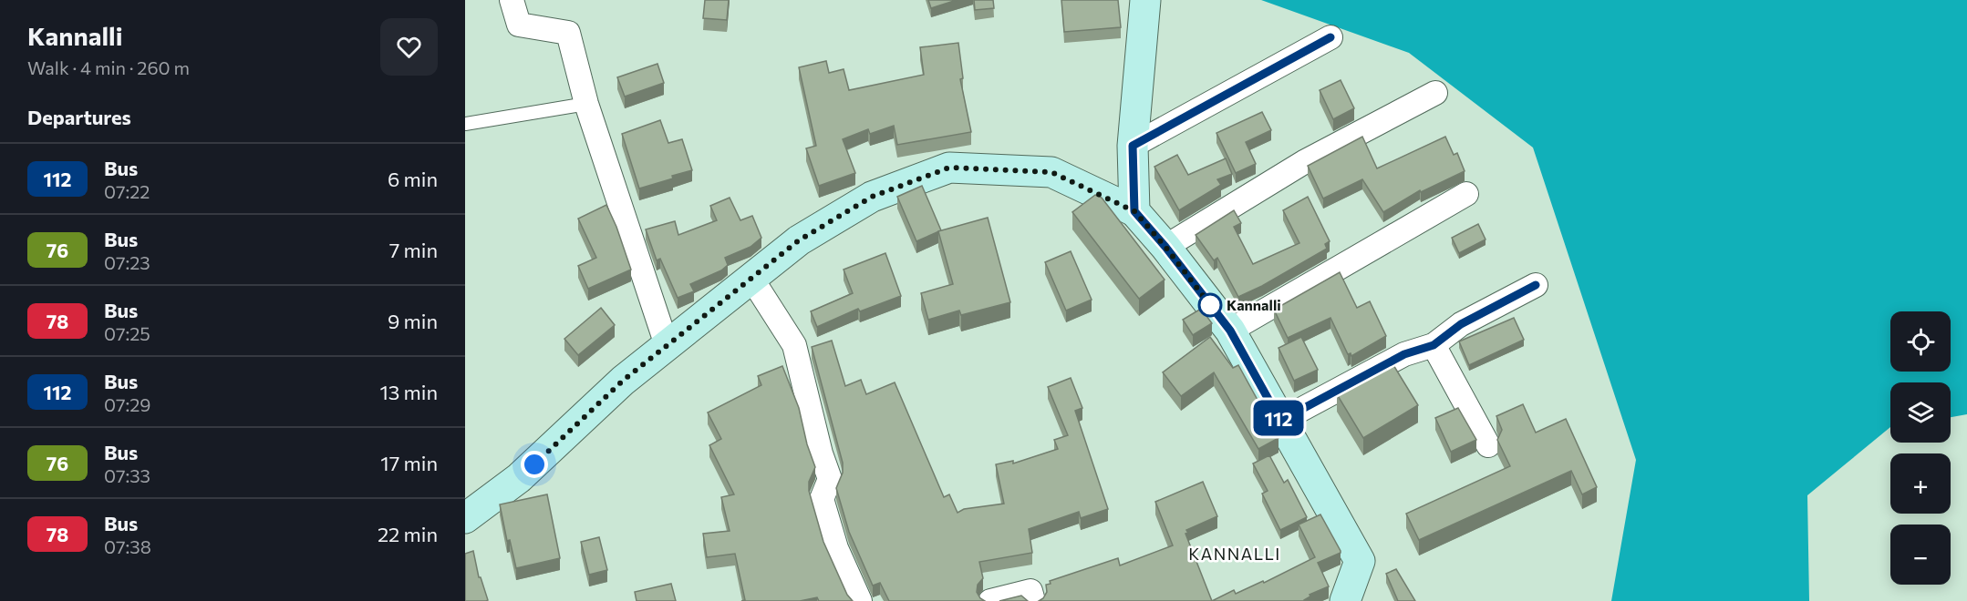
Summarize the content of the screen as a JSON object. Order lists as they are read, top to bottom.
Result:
{
  "districts": ["KANNALLI"],
  "places": ["Kannalli"],
  "lines": ["bus line 112"],
  "page": {
    "heading": [
      ["Kannalli", "Walk · 4 min · 260 m"],
      "Departures"
    ],
    "on_map": "112",
    "list": [
      {
        "mark": "112",
        "name": "Bus",
        "note": "07:22",
        "value": "6 min"
      },
      {
        "mark": "76",
        "name": "Bus",
        "note": "07:23",
        "value": "7 min"
      },
      {
        "mark": "78",
        "name": "Bus",
        "note": "07:25",
        "value": "9 min"
      },
      {
        "mark": "112",
        "name": "Bus",
        "note": "07:29",
        "value": "13 min"
      },
      {
        "mark": "76",
        "name": "Bus",
        "note": "07:33",
        "value": "17 min"
      },
      {
        "mark": "78",
        "name": "Bus",
        "note": "07:38",
        "value": "22 min"
      }
    ],
    "map_buttons": ["+", "−"]
  }
}
